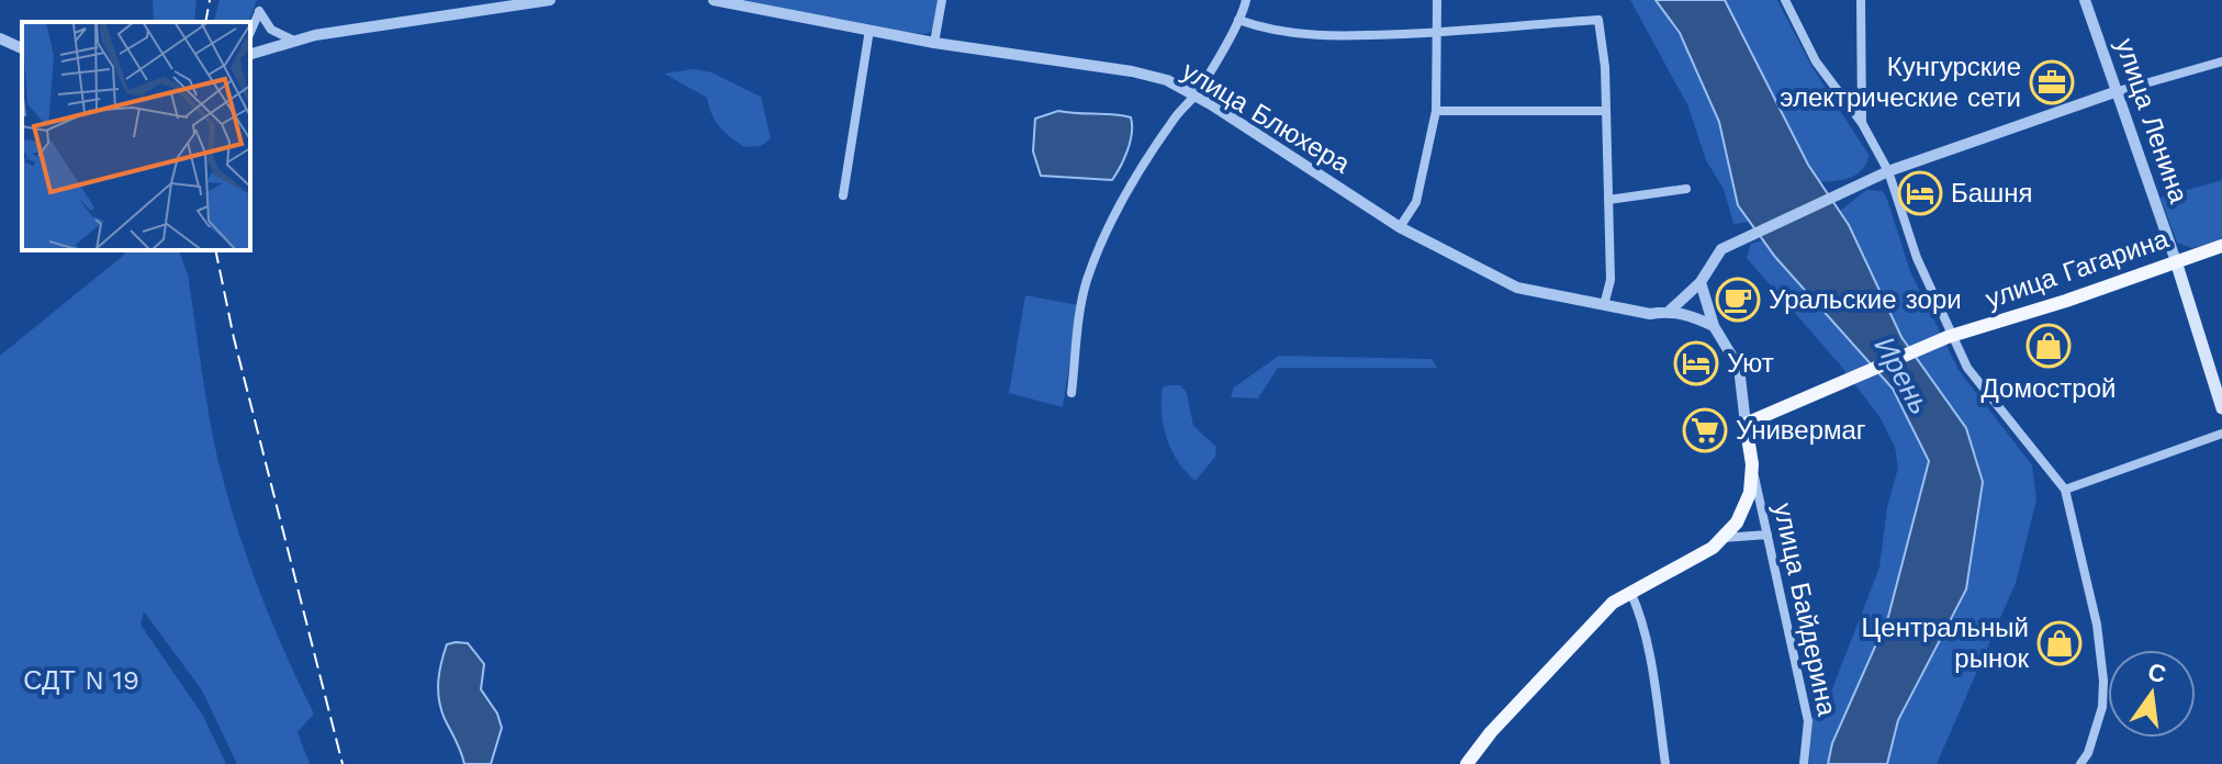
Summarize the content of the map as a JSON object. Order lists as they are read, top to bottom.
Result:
{
  "streets": {
    "main road": ["улица Ленина", "улица Гагарина"],
    "street": ["улица Блюхера", "улица Байдерина"]
  },
  "crossings": [
    ["улица Ленина", "улица Гагарина"]
  ],
  "water": ["Ирень"],
  "parks": ["СДТ N 19"],
  "places": {
    "office": ["Кунгурские электрические сети"],
    "hotel": ["Башня", "Уют"],
    "cafe": ["Уральские зори"],
    "shop": ["Домострой", "Центральный рынок"],
    "supermarket": ["Универмаг"]
  },
  "north": "top"
}
